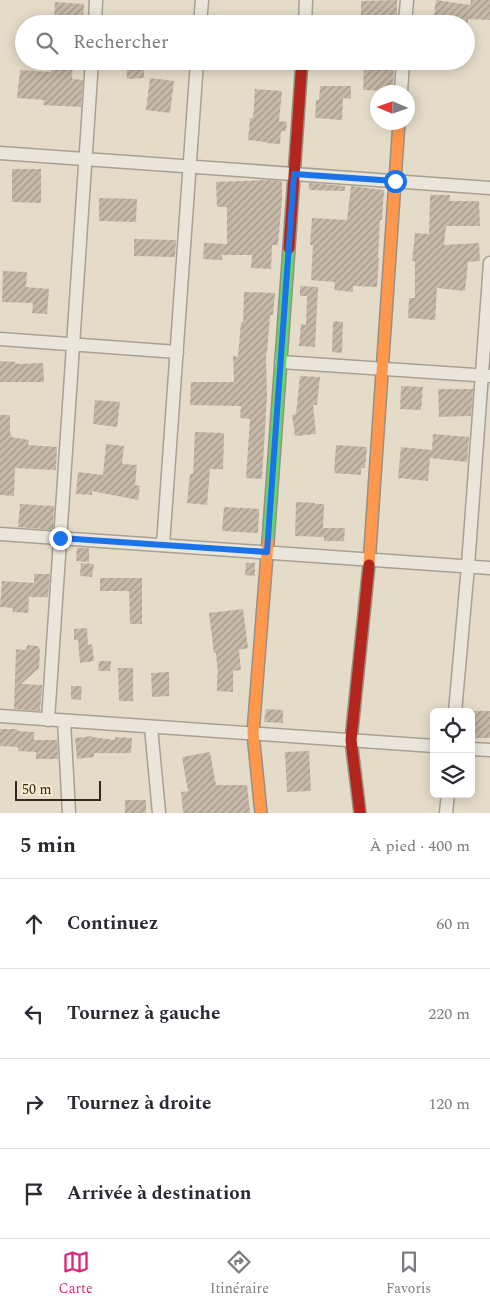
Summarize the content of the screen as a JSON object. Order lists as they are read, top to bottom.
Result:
{
  "scale_bar": "50 m",
  "north": "left",
  "page": {
    "search": "Rechercher",
    "scale": "50 m",
    "heading": ["5 min", "À pied · 400 m"],
    "list": [
      ["Continuez", "60 m"],
      ["Tournez à gauche", "220 m"],
      ["Tournez à droite", "120 m"],
      "Arrivée à destination"
    ],
    "nav": ["Carte", "Itinéraire", "Favoris"]
  }
}
